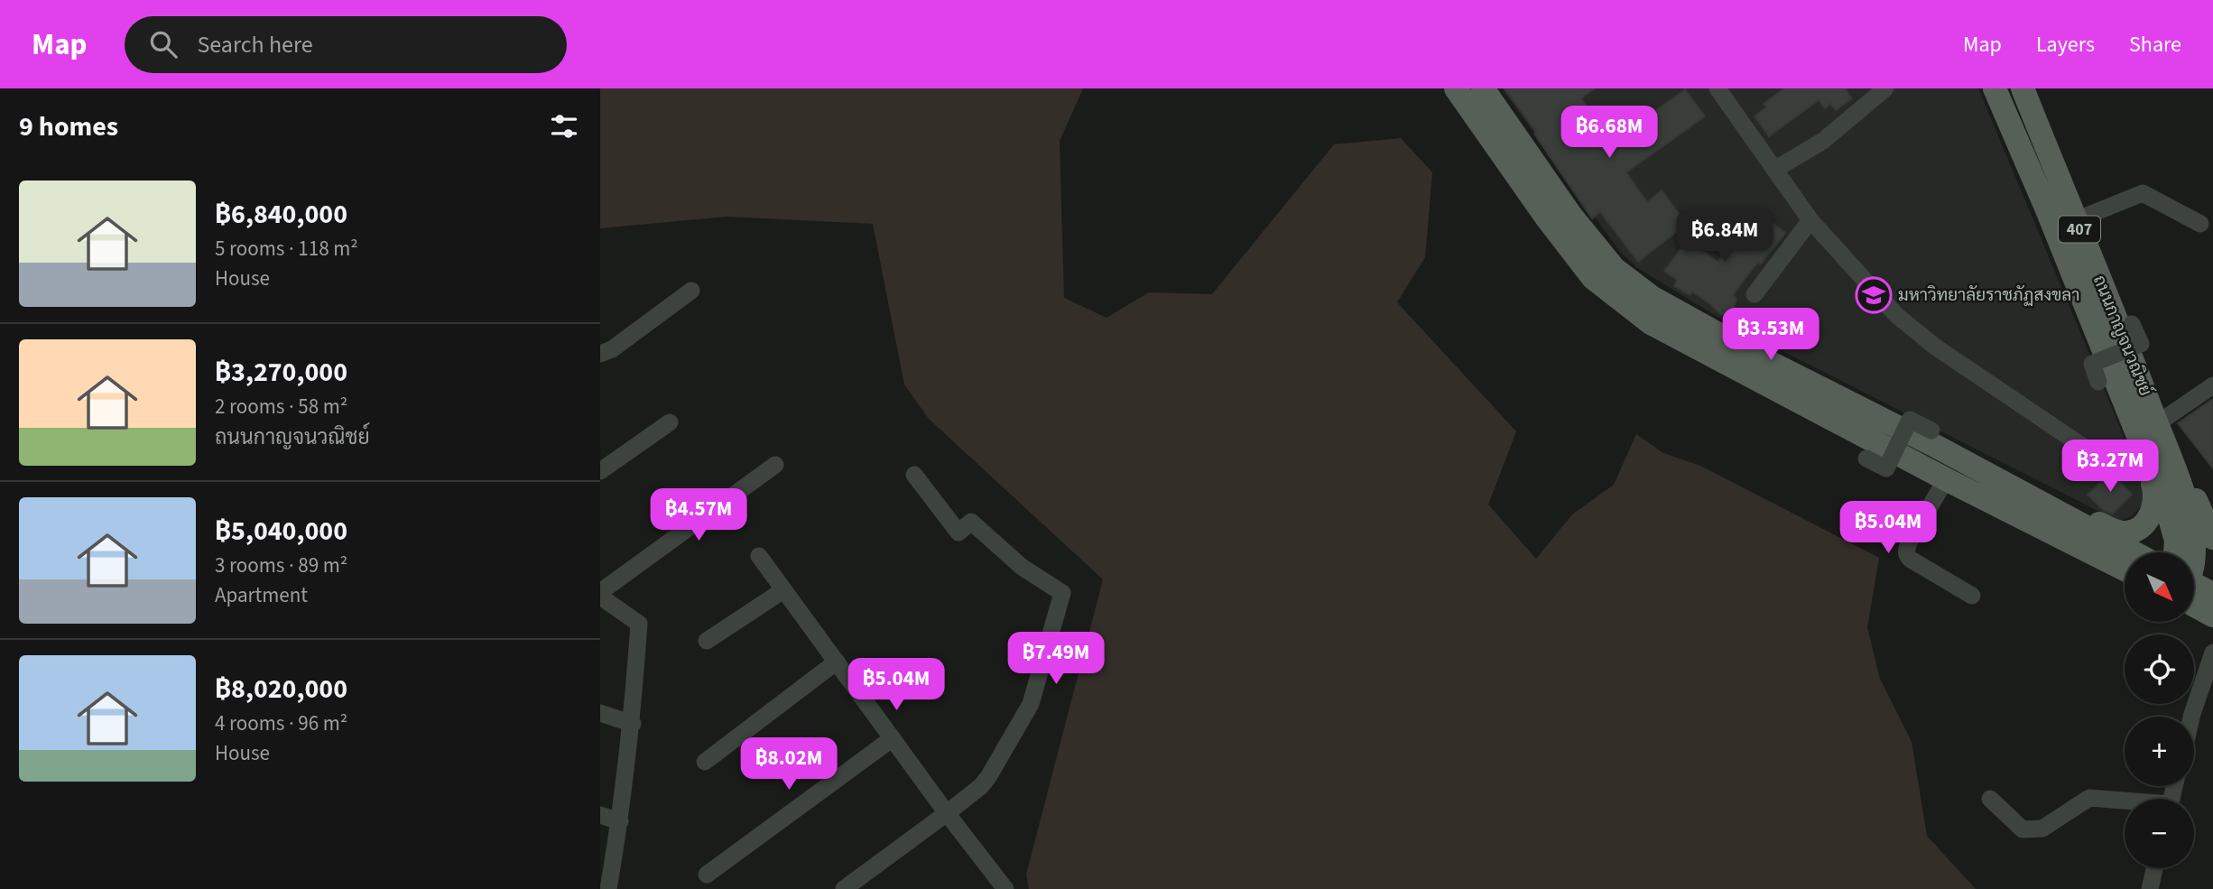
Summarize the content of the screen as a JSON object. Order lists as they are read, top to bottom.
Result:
{
  "streets": {
    "main road": ["407", "ถนนกาญจนวณิชย์"]
  },
  "places": {
    "school or university": ["มหาวิทยาลัยราชภัฏสงขลา"]
  },
  "north": "bottom right",
  "page": {
    "header": "Map",
    "search": "Search here",
    "nav": ["Map", "Layers", "Share"],
    "heading": "9 homes",
    "price": [
      "฿6.68M",
      "฿6.84M",
      "฿3.53M",
      "฿3.27M",
      "฿4.57M",
      "฿5.04M",
      "฿7.49M",
      "฿5.04M",
      "฿8.02M"
    ],
    "list": [
      {
        "name": "฿6,840,000",
        "note": "5 rooms · 118 m² · House"
      },
      {
        "name": "฿3,270,000",
        "note": "2 rooms · 58 m² · ถนนกาญจนวณิชย์"
      },
      {
        "name": "฿5,040,000",
        "note": "3 rooms · 89 m² · Apartment"
      },
      {
        "name": "฿8,020,000",
        "note": "4 rooms · 96 m² · House"
      }
    ],
    "map_buttons": ["+", "−"]
  }
}
